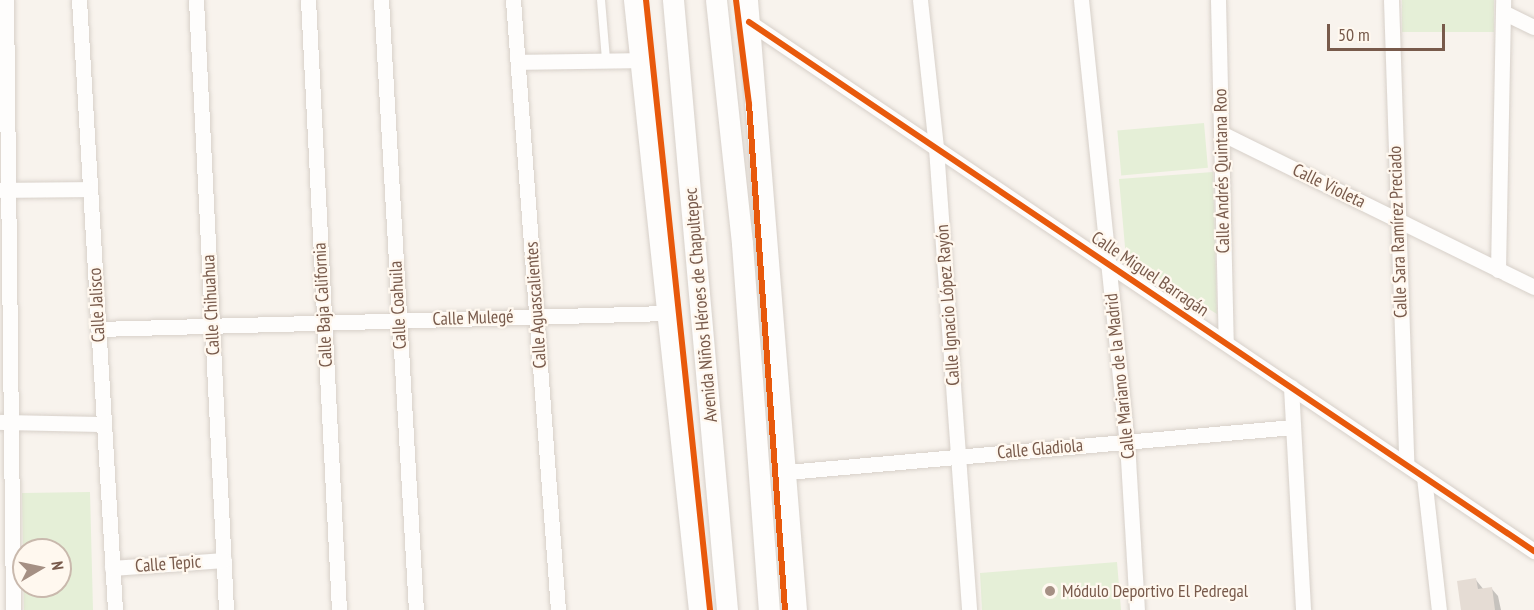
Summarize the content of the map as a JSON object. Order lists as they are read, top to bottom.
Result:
{
  "streets": {
    "main road": ["Avenida Niños Héroes de Chapultepec"],
    "street": [
      "Calle Andrés Quintana Roo",
      "Calle Violeta",
      "Calle Sara Ramírez Preciado",
      "Calle Miguel Barragán",
      "Calle Jalisco",
      "Calle Chihuahua",
      "Calle Baja California",
      "Calle Coahuila",
      "Calle Aguascalientes",
      "Calle Ignacio López Rayón",
      "Calle Mulegé",
      "Calle Mariano de la Madrid",
      "Calle Gladiola",
      "Calle Tepic"
    ]
  },
  "crossings": [
    ["Calle Andrés Quintana Roo", "Calle Violeta"],
    ["Calle Andrés Quintana Roo", "Calle Miguel Barragán"],
    ["Calle Violeta", "Calle Sara Ramírez Preciado"],
    ["Calle Sara Ramírez Preciado", "Calle Miguel Barragán"],
    ["Calle Miguel Barragán", "Calle Ignacio López Rayón"],
    ["Calle Miguel Barragán", "Calle Mariano de la Madrid"],
    ["Calle Jalisco", "Calle Mulegé"],
    ["Calle Jalisco", "Calle Tepic"],
    ["Calle Chihuahua", "Calle Mulegé"],
    ["Calle Chihuahua", "Calle Tepic"],
    ["Calle Baja California", "Calle Mulegé"],
    ["Calle Coahuila", "Calle Mulegé"],
    ["Calle Aguascalientes", "Calle Mulegé"],
    ["Calle Ignacio López Rayón", "Calle Gladiola"],
    ["Calle Mariano de la Madrid", "Calle Gladiola"]
  ],
  "places": ["Módulo Deportivo El Pedregal"],
  "scale_bar": "50 m",
  "north": "right"
}
